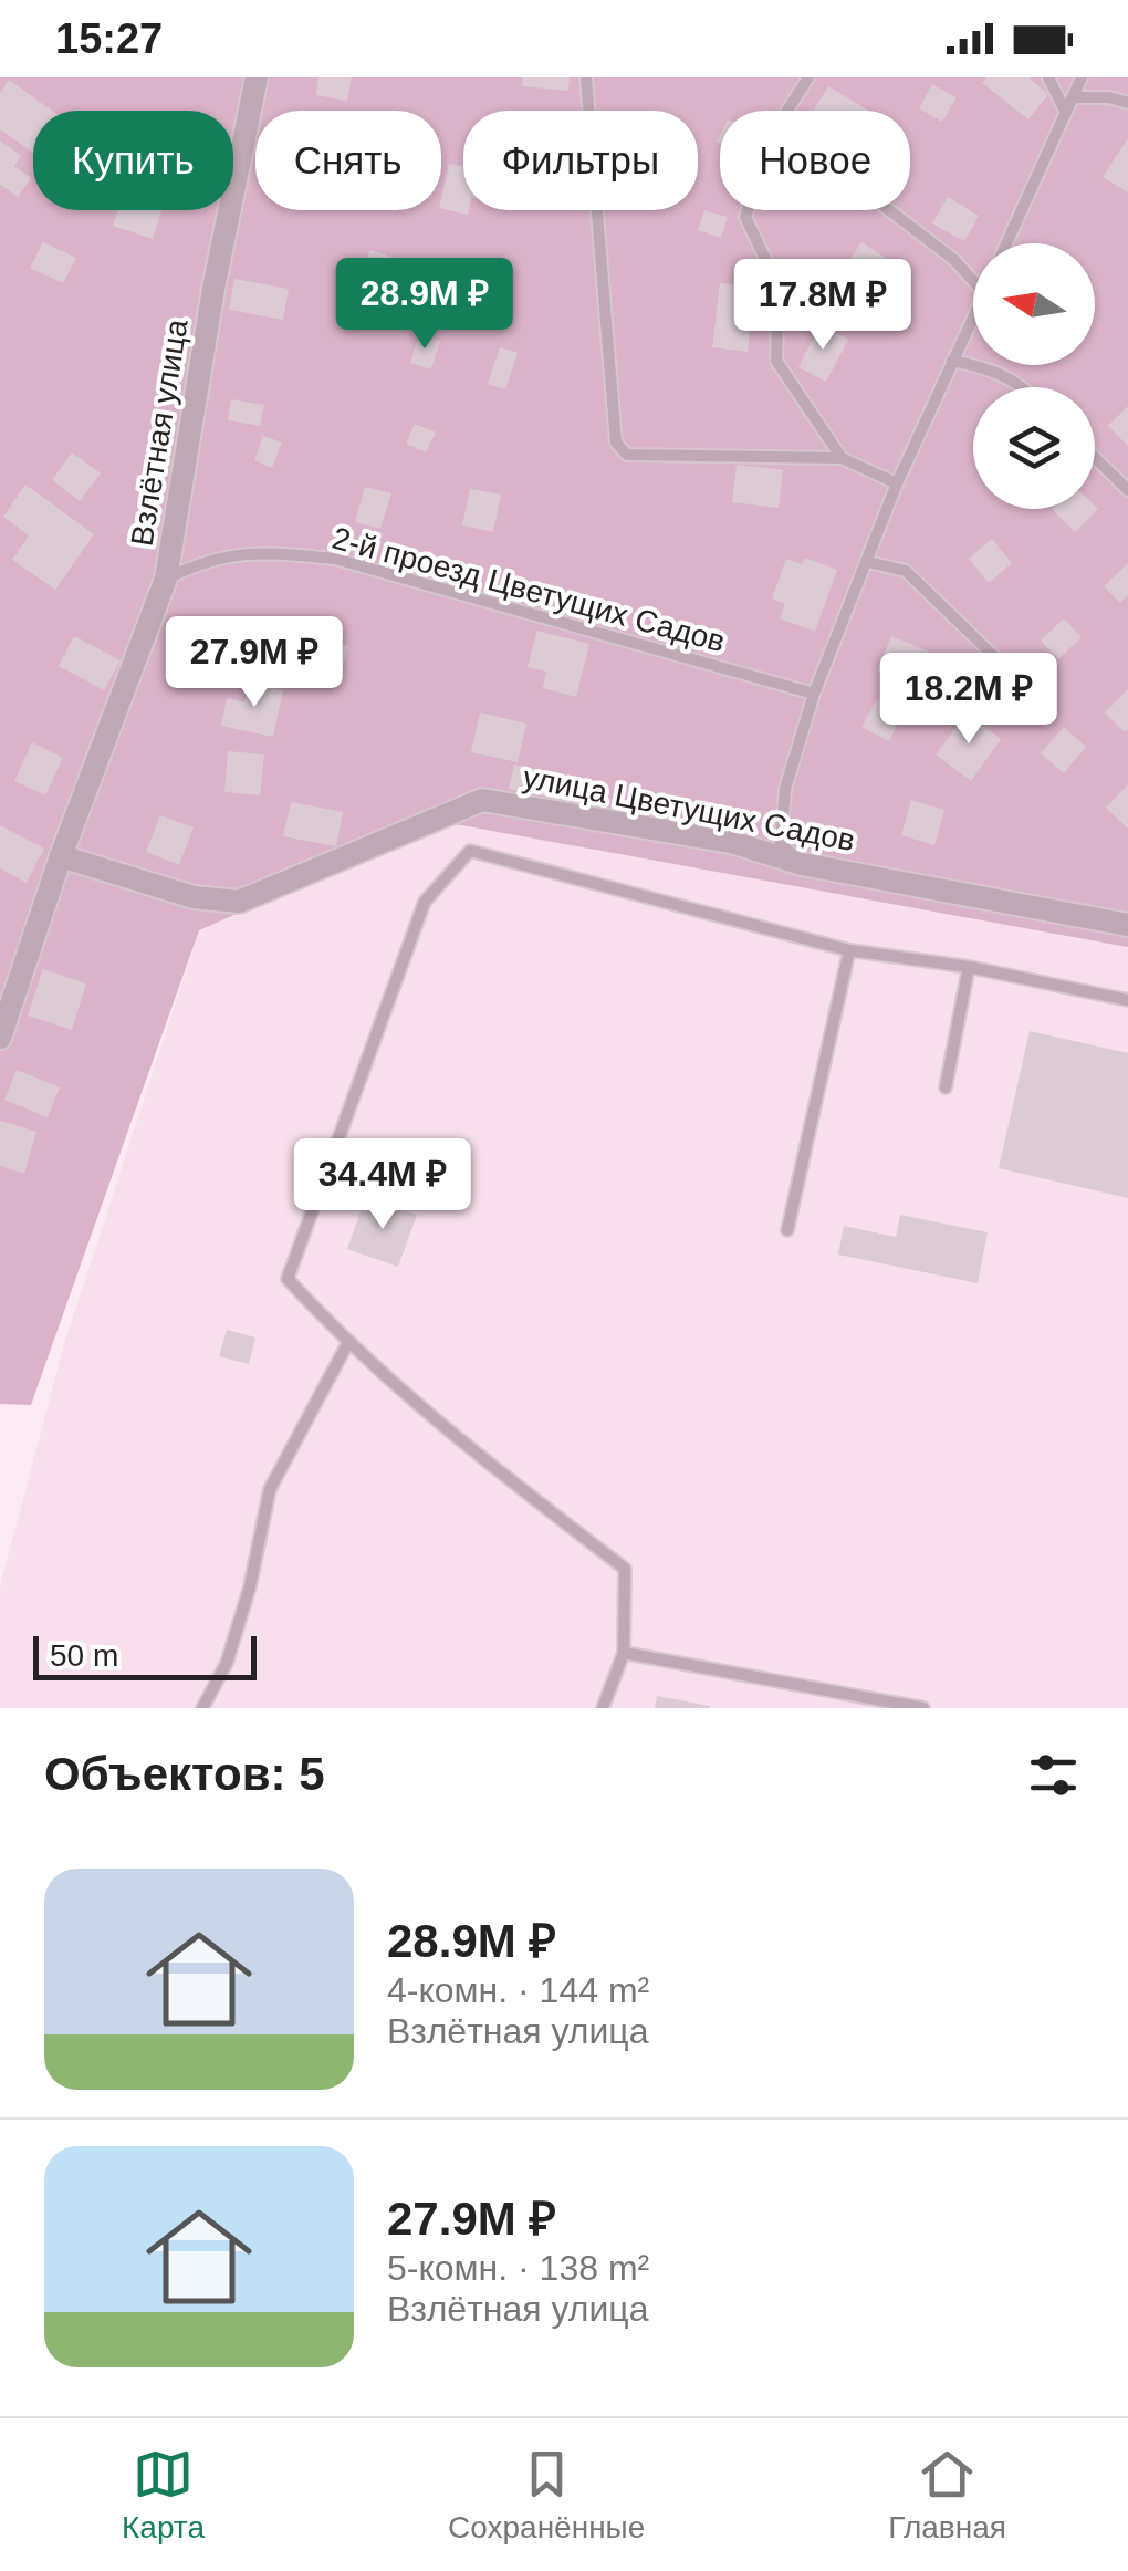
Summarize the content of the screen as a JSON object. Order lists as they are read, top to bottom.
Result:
{
  "streets": {
    "street": ["Взлётная улица", "улица Цветущих Садов"],
    "lane": ["2-й проезд Цветущих Садов"]
  },
  "crossings": [
    ["Взлётная улица", "2-й проезд Цветущих Садов"],
    ["Взлётная улица", "улица Цветущих Садов"]
  ],
  "scale_bar": "50 m",
  "north": "left",
  "page": {
    "status": "15:27",
    "chip": [
      "Купить",
      "Снять",
      "Фильтры",
      "Новое"
    ],
    "price": [
      "28.9M ₽",
      "17.8M ₽",
      "27.9M ₽",
      "18.2M ₽",
      "34.4M ₽"
    ],
    "scale": "50 m",
    "heading": "Объектов: 5",
    "list": [
      {
        "name": "28.9M ₽",
        "note": "4-комн. · 144 m² · Взлётная улица"
      },
      {
        "name": "27.9M ₽",
        "note": "5-комн. · 138 m² · Взлётная улица"
      }
    ],
    "tabs": ["Карта", "Сохранённые", "Главная"]
  }
}
